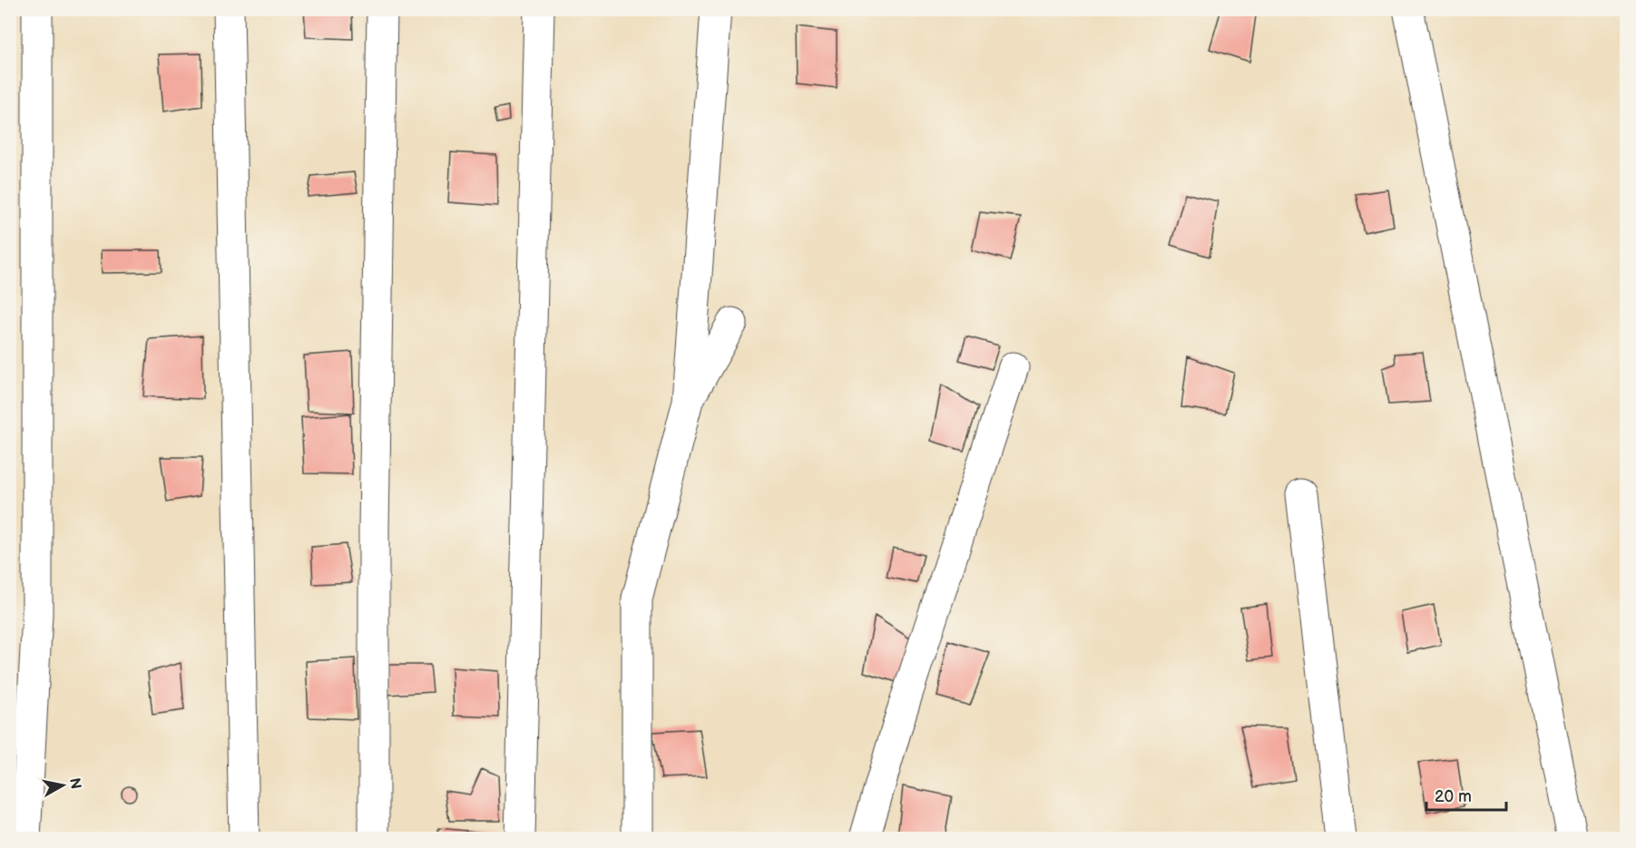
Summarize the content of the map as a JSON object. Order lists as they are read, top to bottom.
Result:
{
  "scale_bar": "20 m",
  "north": "right"
}
